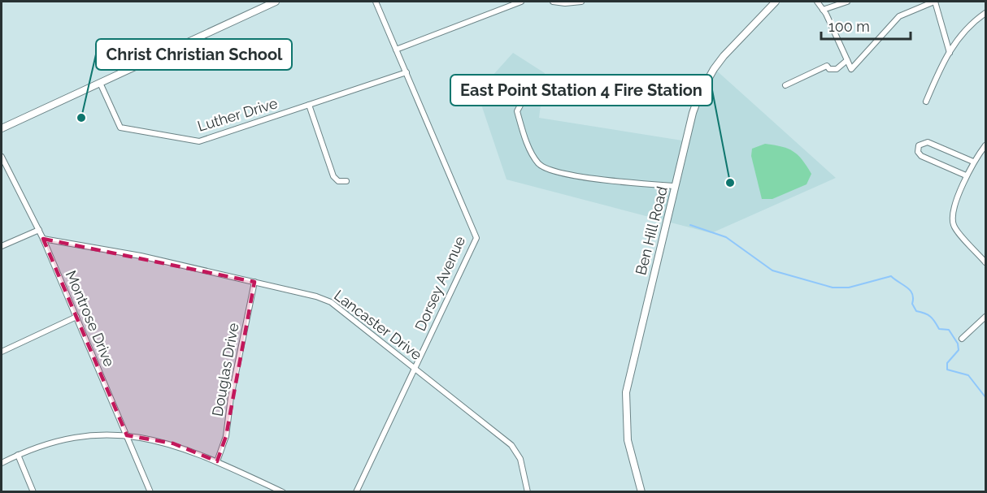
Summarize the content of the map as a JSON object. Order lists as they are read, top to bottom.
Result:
{
  "streets": {
    "street": [
      "Luther Drive",
      "Ben Hill Road",
      "Dorsey Avenue",
      "Montrose Drive",
      "Lancaster Drive",
      "Douglas Drive"
    ]
  },
  "crossings": [
    ["Luther Drive", "Dorsey Avenue"],
    ["Dorsey Avenue", "Lancaster Drive"],
    ["Montrose Drive", "Lancaster Drive"],
    ["Lancaster Drive", "Douglas Drive"]
  ],
  "places": ["Christ Christian School", "East Point Station 4 Fire Station"],
  "scale_bar": "100 m"
}
